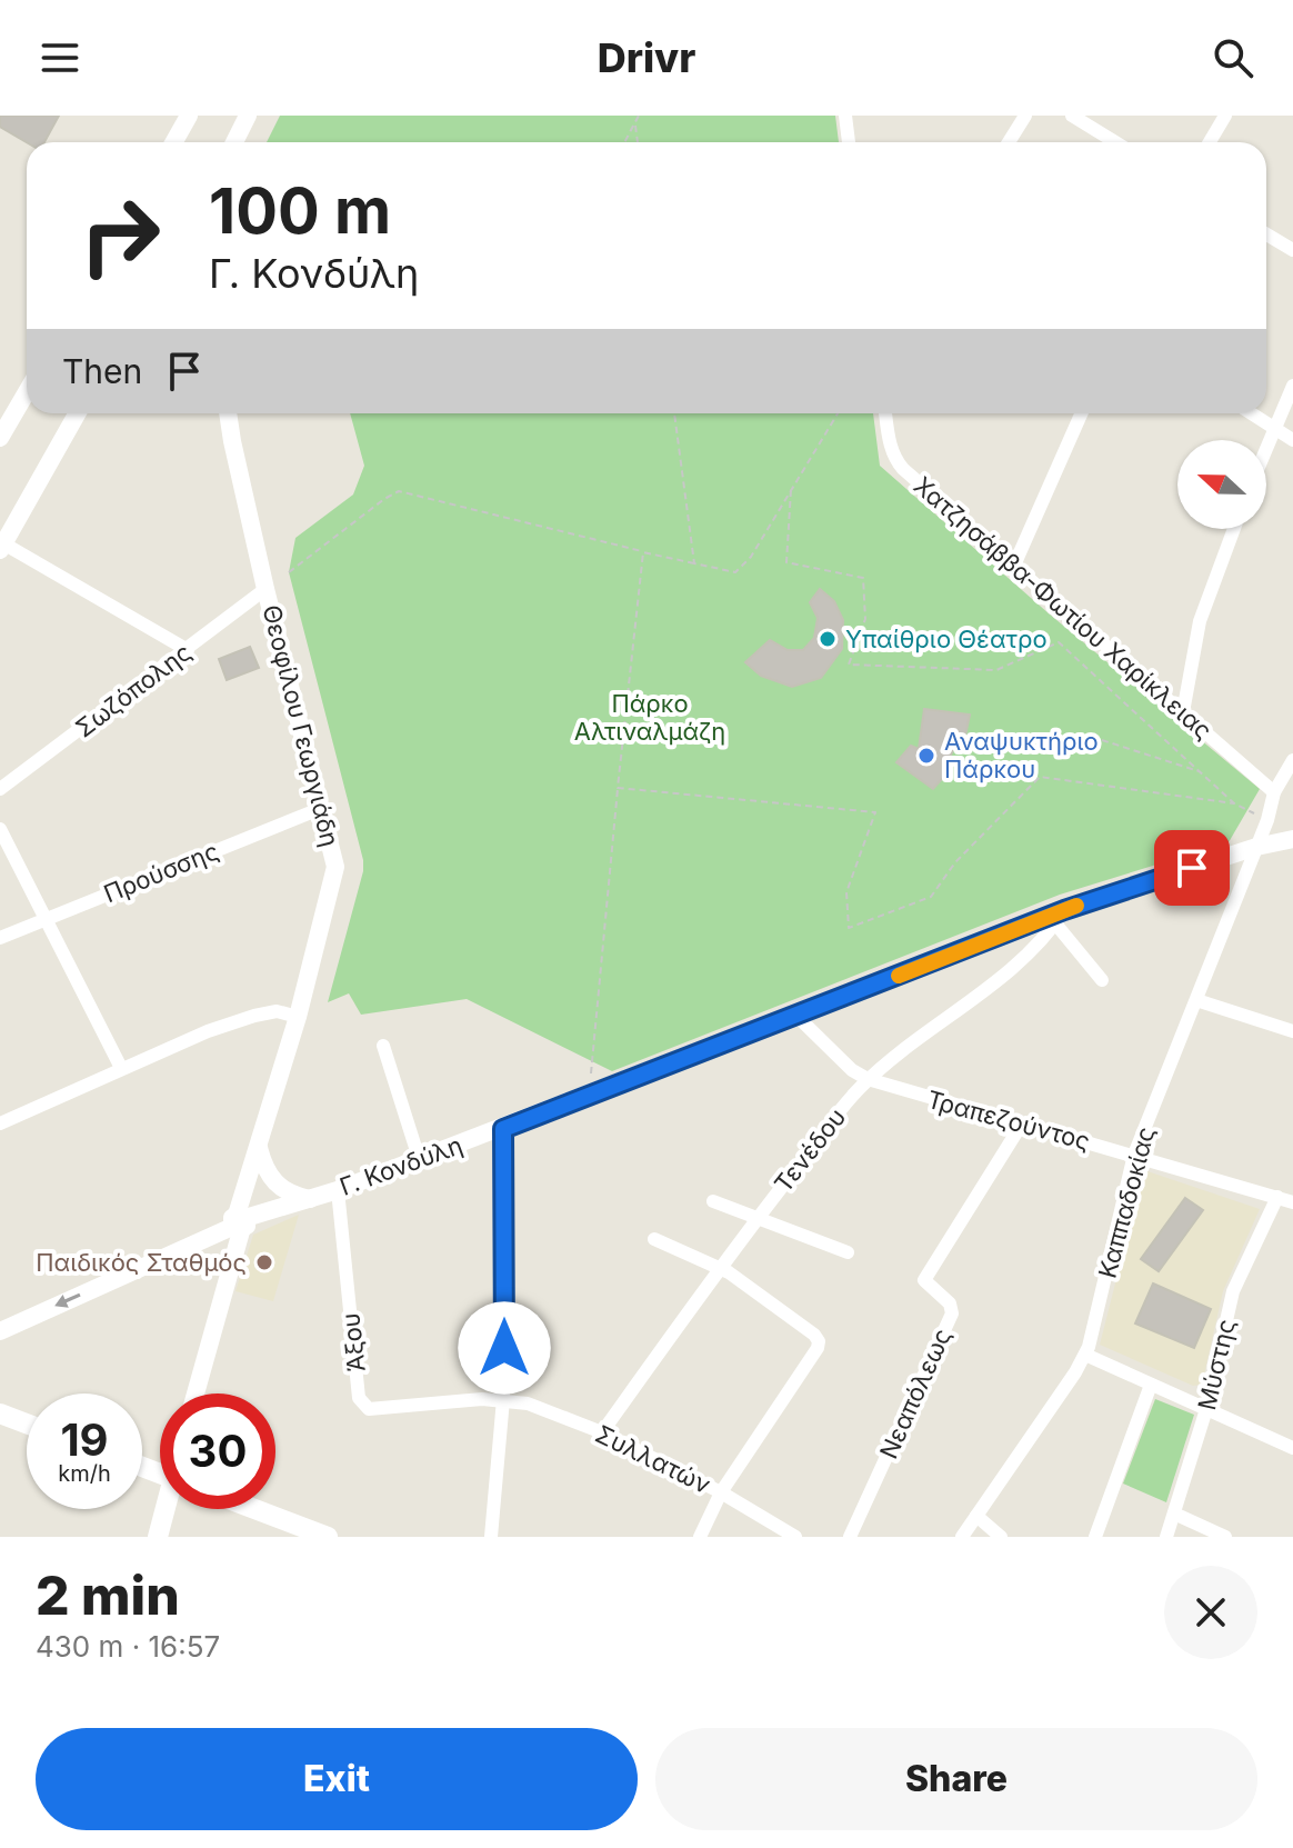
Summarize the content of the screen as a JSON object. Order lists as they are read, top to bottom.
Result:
{
  "streets": {
    "street": [
      "Χατζησάββα-Φωτίου Χαρίκλειας",
      "Σωζόπολης",
      "Θεοφίλου Γεωργιάδη",
      "Προύσσης",
      "Τραπεζούντος",
      "Τενέδου",
      "Γ. Κονδύλη",
      "Καππαδοκίας",
      "Άξου",
      "Μύστης",
      "Νεαπόλεως",
      "Συλλατών"
    ]
  },
  "crossings": [
    ["Χατζησάββα-Φωτίου Χαρίκλειας", "Καππαδοκίας"],
    ["Σωζόπολης", "Θεοφίλου Γεωργιάδη"],
    ["Θεοφίλου Γεωργιάδη", "Προύσσης"],
    ["Θεοφίλου Γεωργιάδη", "Γ. Κονδύλη"],
    ["Τραπεζούντος", "Τενέδου"],
    ["Τραπεζούντος", "Γ. Κονδύλη"],
    ["Τραπεζούντος", "Καππαδοκίας"],
    ["Τραπεζούντος", "Μύστης"],
    ["Τραπεζούντος", "Νεαπόλεως"],
    ["Τενέδου", "Γ. Κονδύλη"],
    ["Τενέδου", "Συλλατών"],
    ["Γ. Κονδύλη", "Καππαδοκίας"],
    ["Γ. Κονδύλη", "Άξου"],
    ["Άξου", "Συλλατών"]
  ],
  "parks": ["Πάρκο Αλτιναλμάζη"],
  "places": ["Υπαίθριο Θέατρο", "Αναψυκτήριο Πάρκου", "Παιδικός Σταθμός"],
  "north": "left",
  "page": {
    "header": "Drivr",
    "turn": ["100 m", "Γ. Κονδύλη"],
    "then": "Then",
    "speed": "19 km/h",
    "limit": "30",
    "heading": ["2 min", "430 m · 16:57"],
    "buttons": ["Exit", "Share"]
  }
}
